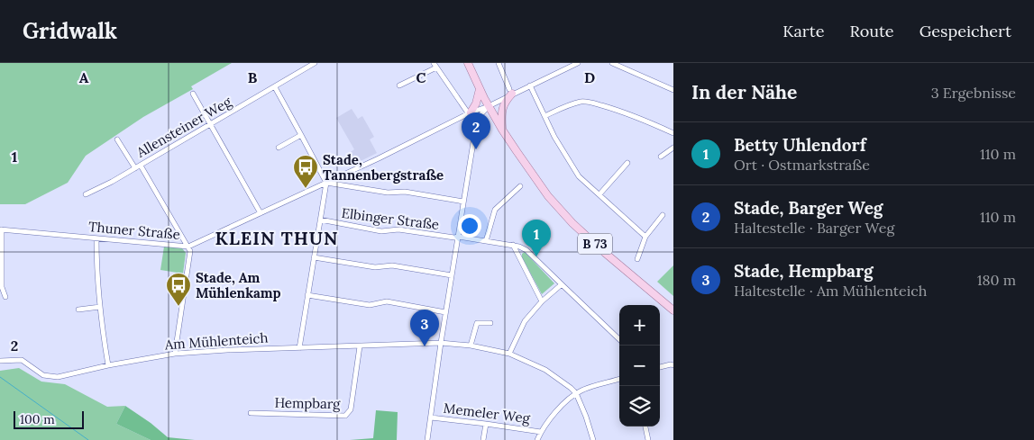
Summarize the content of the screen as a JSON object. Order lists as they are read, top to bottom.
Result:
{
  "streets": {
    "main road": ["B 73"],
    "street": [
      "Allensteiner Weg",
      "Elbinger Straße",
      "Thuner Straße",
      "Am Mühlenteich",
      "Hempbarg",
      "Memeler Weg"
    ]
  },
  "crossings": [
    ["Thuner Straße", "B 73"],
    ["Am Mühlenteich", "Hempbarg"]
  ],
  "districts": ["KLEIN THUN"],
  "places": {
    "bus stop": ["Stade, Tannenbergstraße", "Stade, Am Mühlenkamp"]
  },
  "scale_bar": "100 m",
  "page": {
    "header": "Gridwalk",
    "nav": ["Karte", "Route", "Gespeichert"],
    "heading": ["In der Nähe", "3 Ergebnisse"],
    "pins": ["2", "1", "3"],
    "list": [
      {
        "mark": "1",
        "name": "Betty Uhlendorf",
        "note": "Ort · Ostmarkstraße",
        "value": "110 m"
      },
      {
        "mark": "2",
        "name": "Stade, Barger Weg",
        "note": "Haltestelle · Barger Weg",
        "value": "110 m"
      },
      {
        "mark": "3",
        "name": "Stade, Hempbarg",
        "note": "Haltestelle · Am Mühlenteich",
        "value": "180 m"
      }
    ],
    "map_buttons": ["+", "−"],
    "scale": "100 m"
  },
  "grid": {
    "columns": [
      "A",
      "B",
      "C",
      "D"
    ],
    "rows": ["1", "2"]
  }
}
